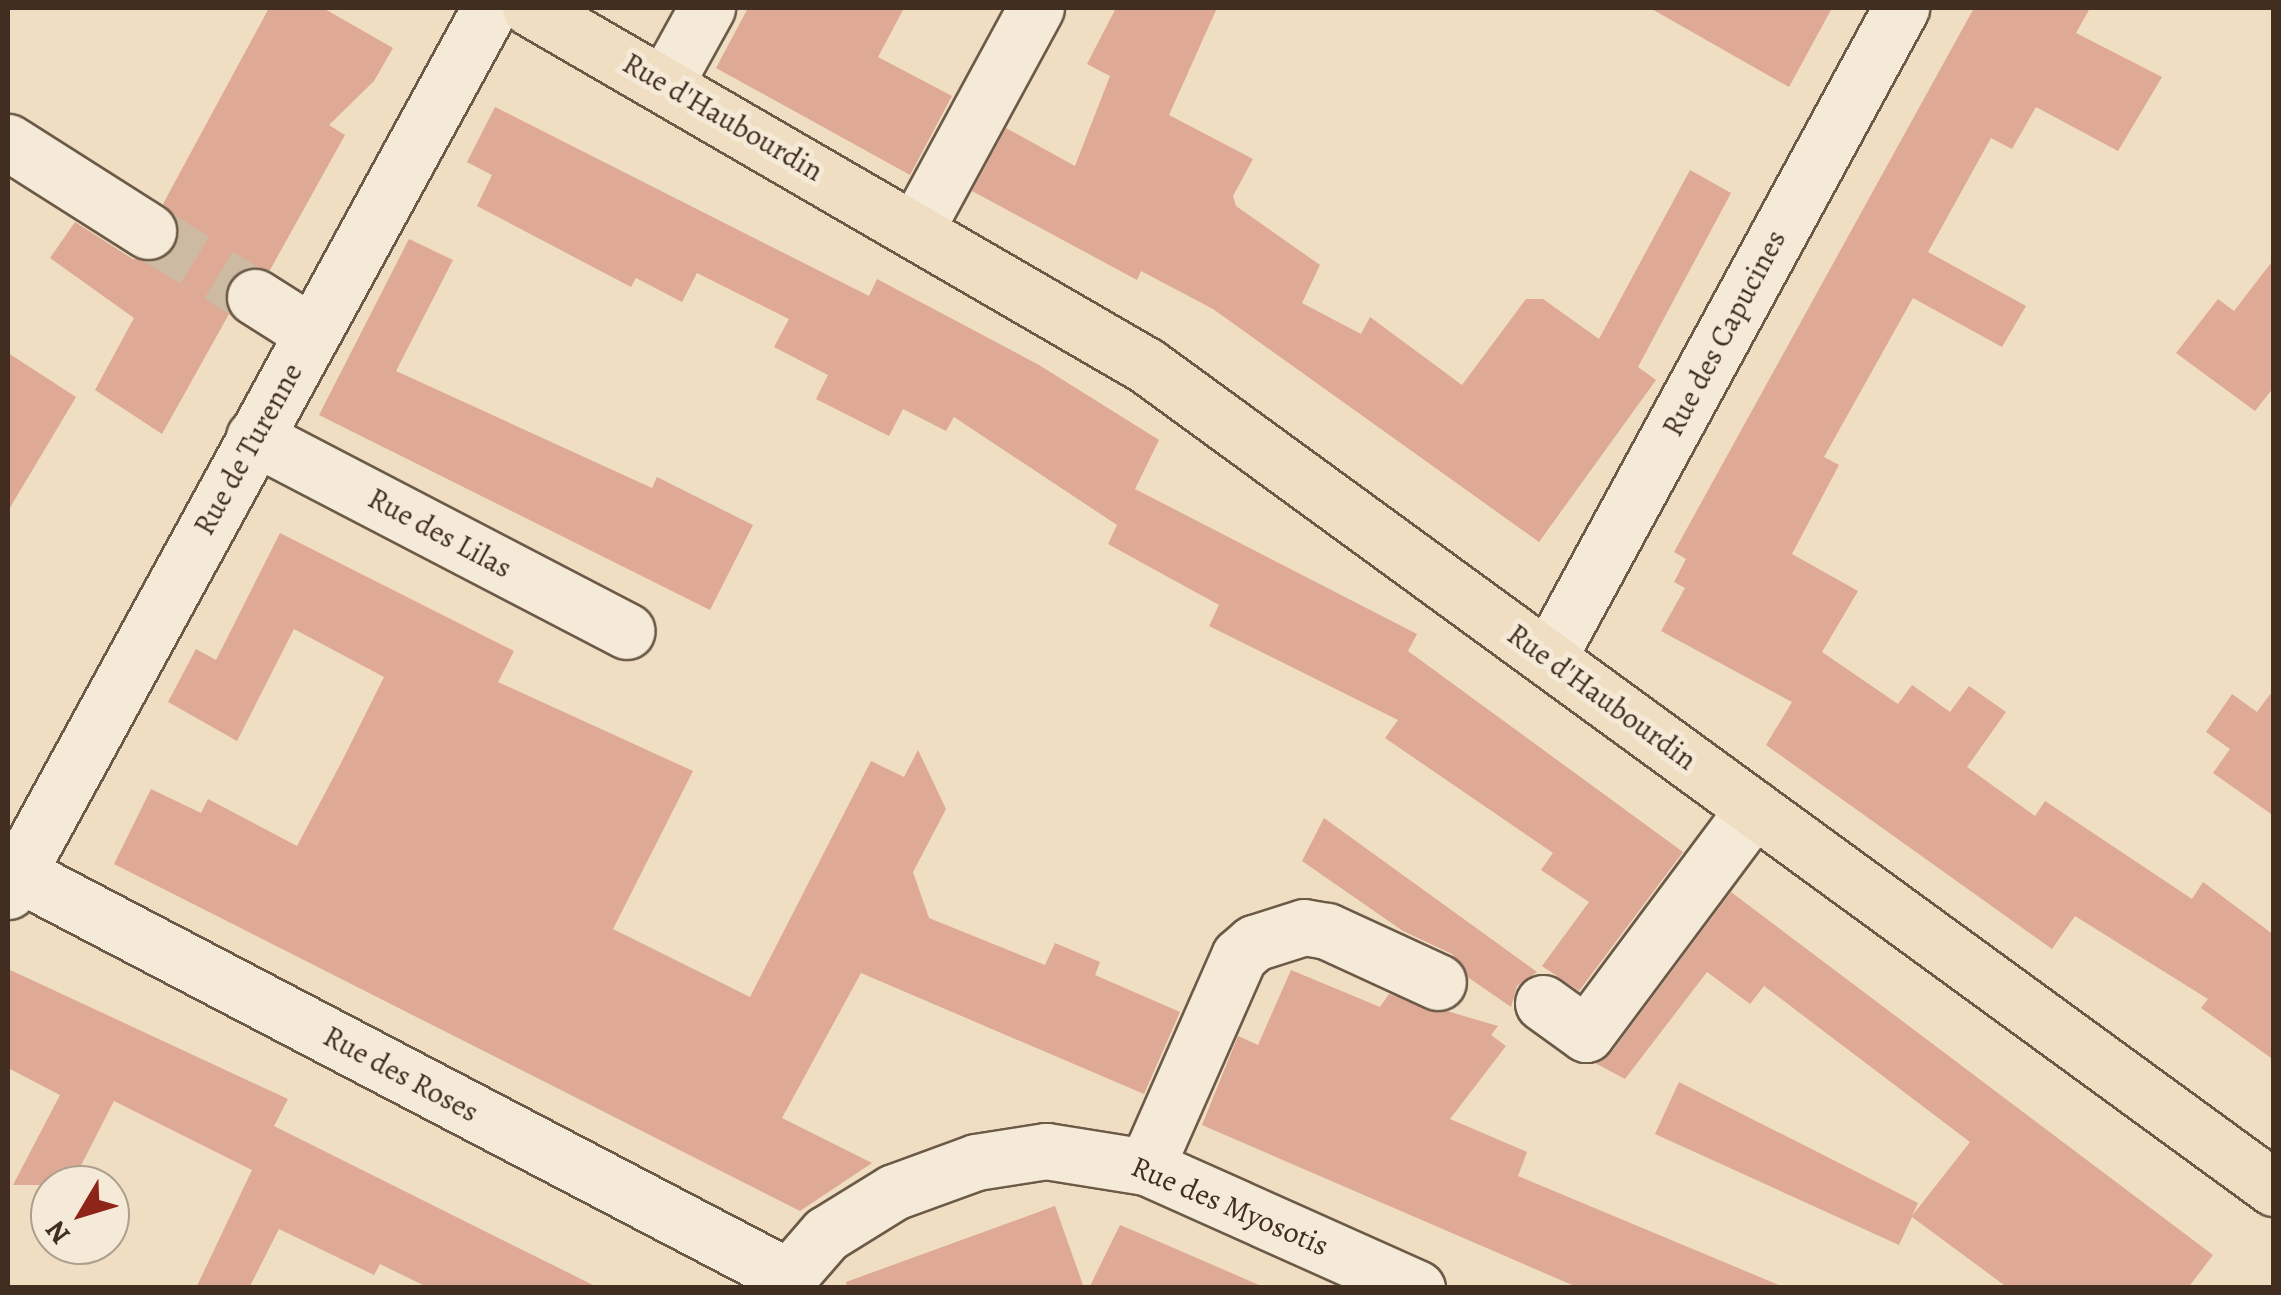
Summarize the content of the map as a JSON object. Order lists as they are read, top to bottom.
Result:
{
  "streets": {
    "main road": ["Rue d'Haubourdin"],
    "street": [
      "Rue des Capucines",
      "Rue de Turenne",
      "Rue des Lilas",
      "Rue des Roses",
      "Rue des Myosotis"
    ]
  },
  "crossings": [
    ["Rue d'Haubourdin", "Rue des Capucines"],
    ["Rue de Turenne", "Rue des Lilas"],
    ["Rue de Turenne", "Rue des Roses"],
    ["Rue des Roses", "Rue des Myosotis"]
  ],
  "north": "bottom left"
}
